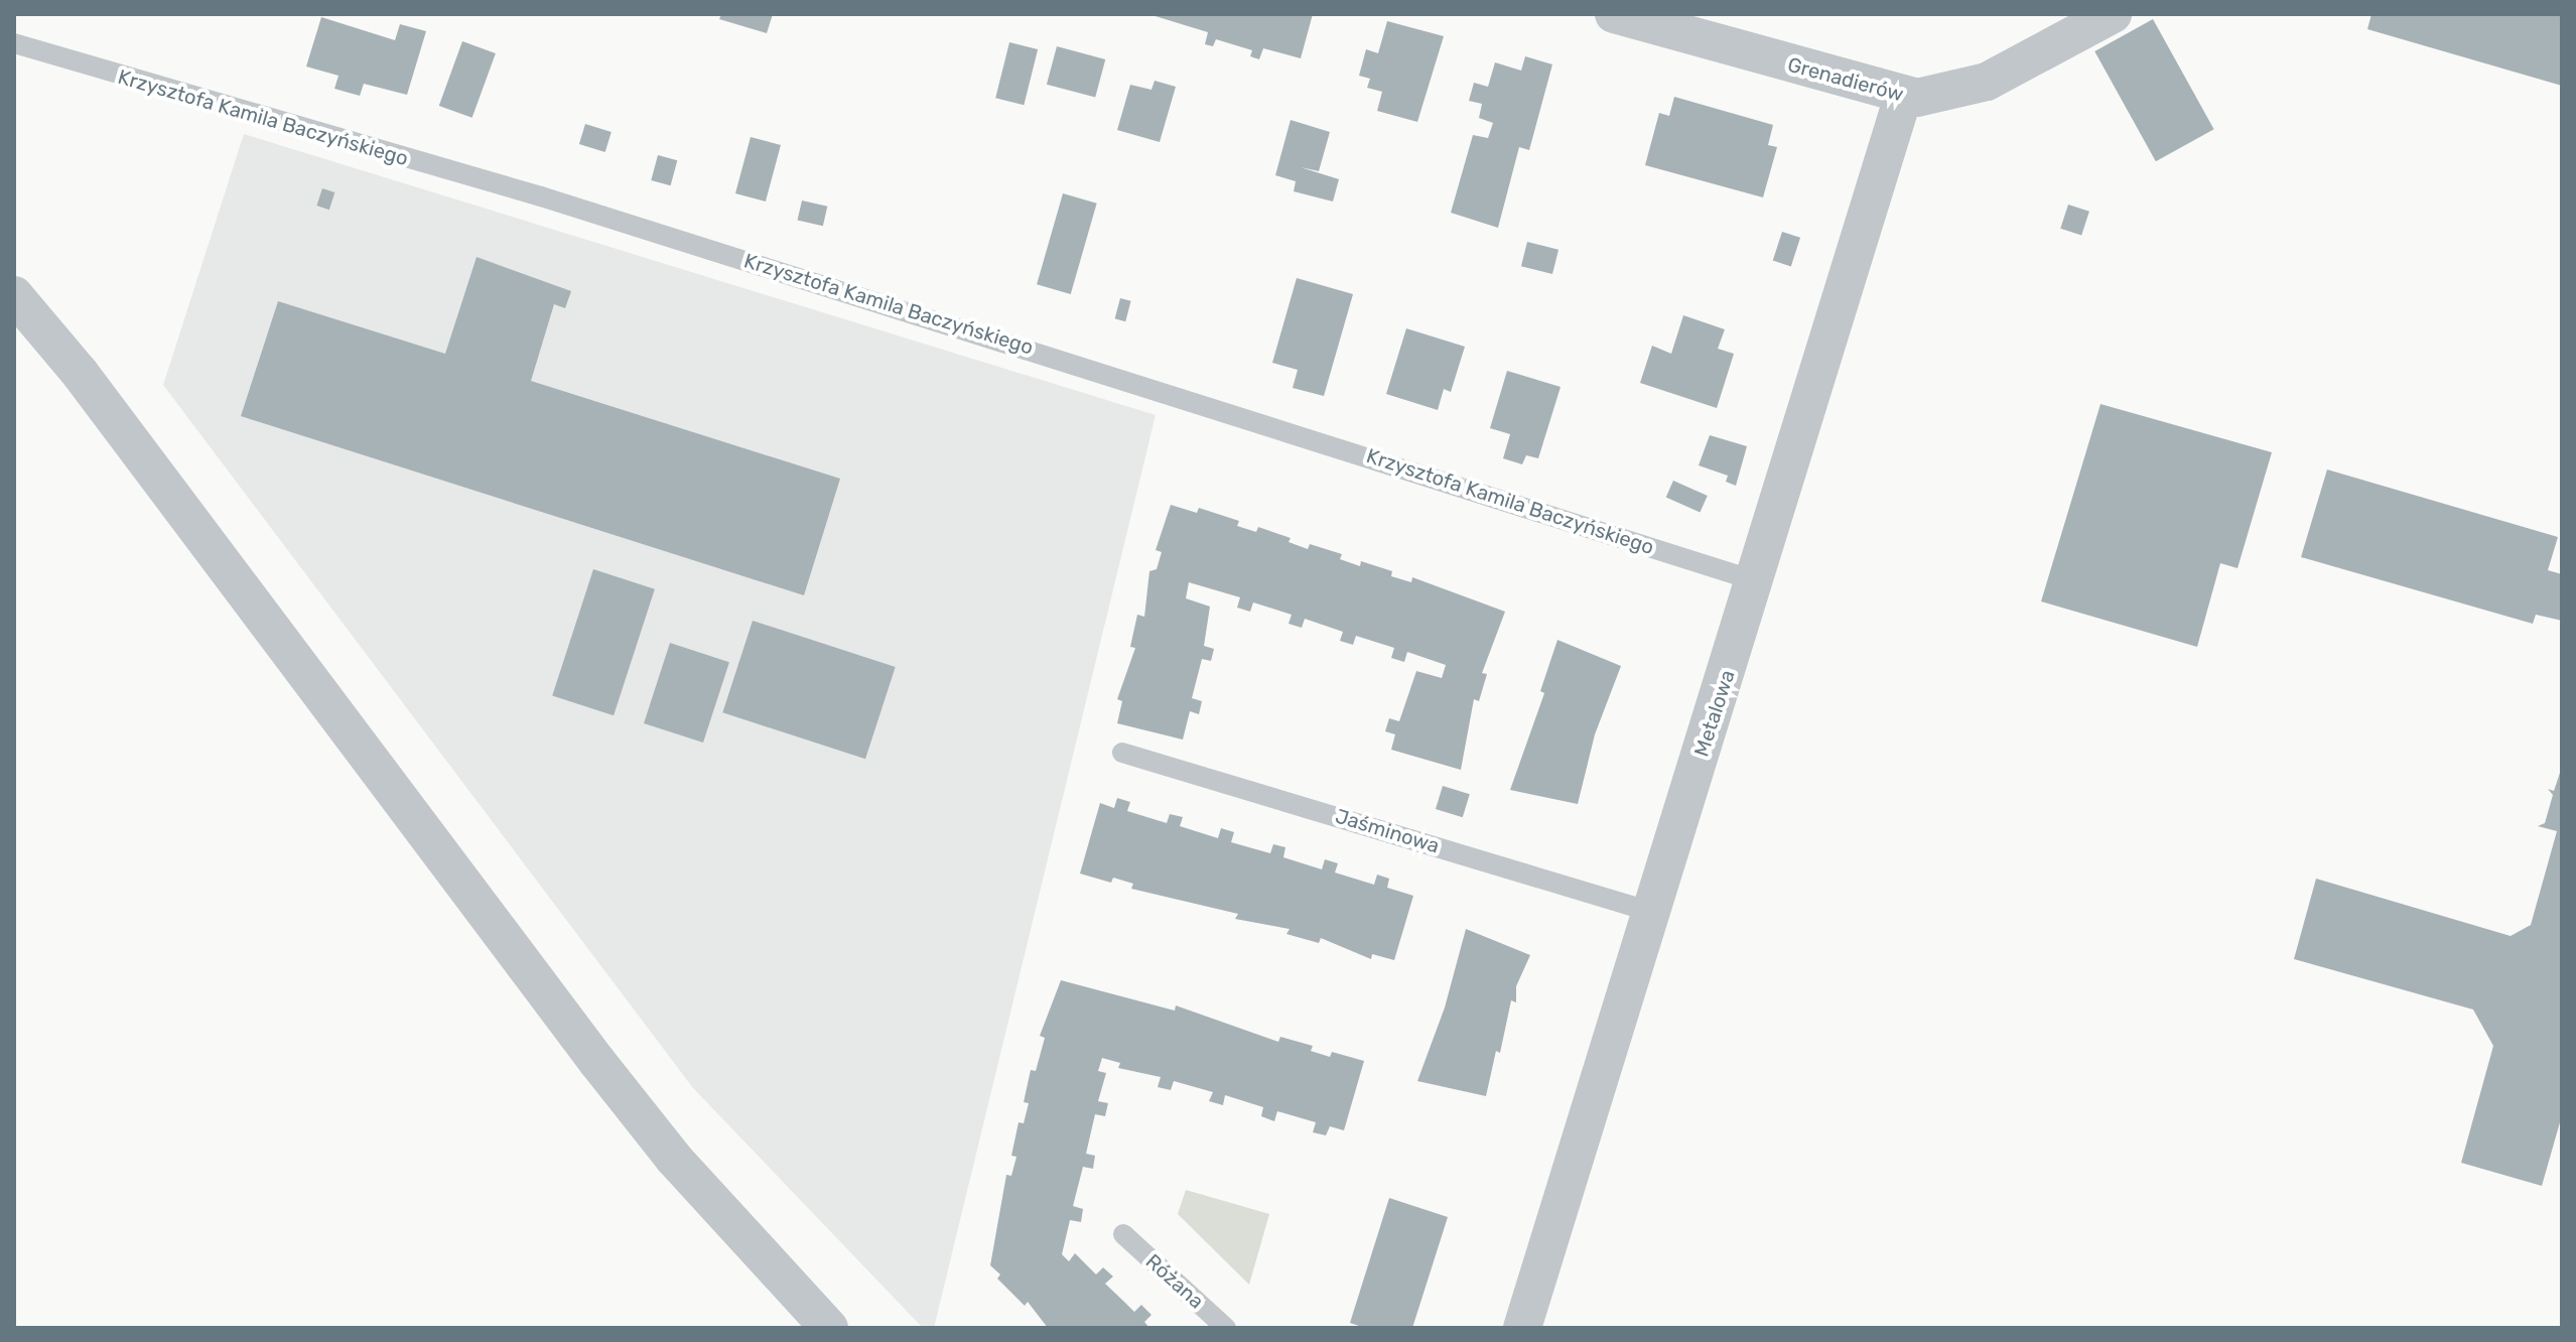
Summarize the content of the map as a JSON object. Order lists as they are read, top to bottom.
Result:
{
  "streets": {
    "street": ["Grenadierów", "Metalowa"],
    "lane": ["Krzysztofa Kamila Baczyńskiego", "Jaśminowa", "Różana"]
  },
  "crossings": [
    ["Grenadierów", "Metalowa"],
    ["Krzysztofa Kamila Baczyńskiego", "Metalowa"],
    ["Metalowa", "Jaśminowa"]
  ]
}
